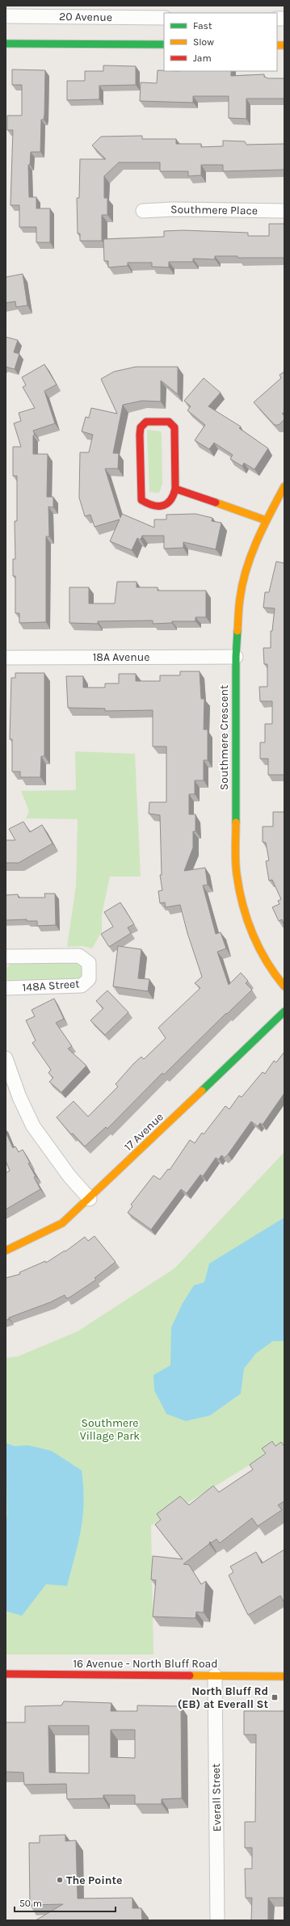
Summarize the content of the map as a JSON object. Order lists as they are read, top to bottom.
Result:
{
  "streets": {
    "street": [
      "20 Avenue",
      "Southmere Place",
      "18A Avenue",
      "Southmere Crescent",
      "148A Street",
      "17 Avenue",
      "16 Avenue - North Bluff Road",
      "Everall Street"
    ]
  },
  "crossings": [
    ["18A Avenue", "Southmere Crescent"],
    ["16 Avenue - North Bluff Road", "Everall Street"]
  ],
  "parks": ["Southmere Village Park"],
  "places": {
    "transit": ["North Bluff Rd (EB) at Everall St"],
    "other": ["The Pointe"]
  },
  "legend": ["Fast", "Slow", "Jam"],
  "scale_bar": "50 m"
}
